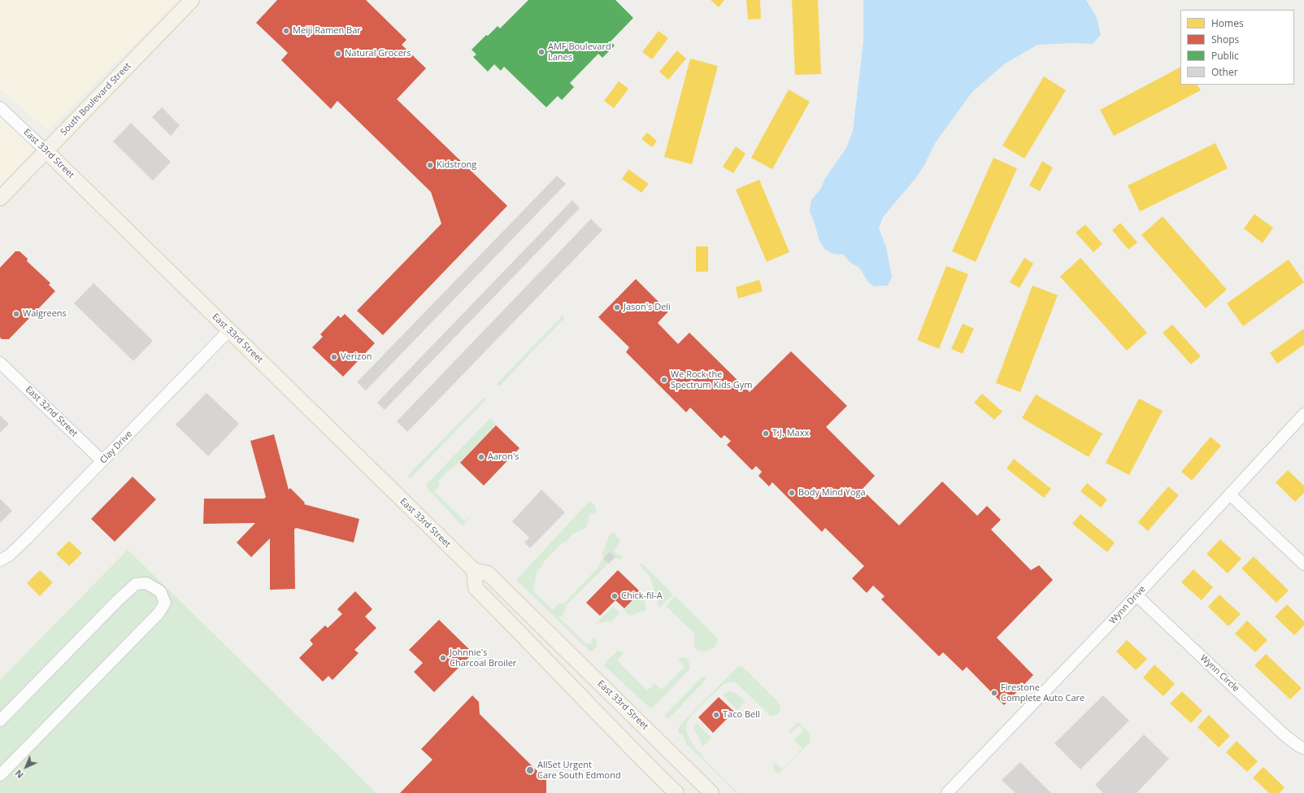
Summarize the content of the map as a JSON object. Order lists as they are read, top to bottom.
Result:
{
  "streets": {
    "main road": ["South Boulevard Street", "East 33rd Street"],
    "street": [
      "East 32nd Street",
      "Clay Drive",
      "Wynn Drive",
      "Wynn Circle"
    ]
  },
  "crossings": [
    ["South Boulevard Street", "East 33rd Street"],
    ["East 33rd Street", "Clay Drive"],
    ["East 32nd Street", "Clay Drive"],
    ["Wynn Drive", "Wynn Circle"]
  ],
  "places": [
    "Meiji Ramen Bar",
    "AMF Boulevard Lanes",
    "Natural Grocers",
    "Kidstrong",
    "Jason's Deli",
    "Walgreens",
    "Verizon",
    "We Rock the Spectrum Kids Gym",
    "T.J. Maxx",
    "Aaron's",
    "Body Mind Yoga",
    "Chick-fil-A",
    "Johnnie's Charcoal Broiler",
    "Firestone Complete Auto Care",
    "Taco Bell",
    "AllSet Urgent Care South Edmond"
  ],
  "legend": [
    "Homes",
    "Shops",
    "Public",
    "Other"
  ],
  "north": "bottom left"
}
